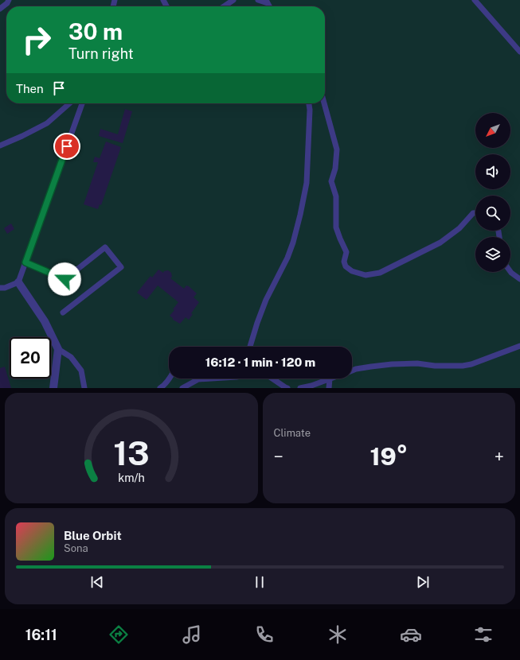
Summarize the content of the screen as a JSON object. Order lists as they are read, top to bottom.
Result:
{
  "north": "bottom left",
  "page": {
    "turn": ["30 m", "Turn right"],
    "then": "Then",
    "limit": "20",
    "trip": "16:12 · 1 min · 120 m",
    "tile": "Climate",
    "heat": ["−", "19°", "+"],
    "song": ["Blue Orbit", "Sona"],
    "tabs": "16:11",
    "gauge": ["13", "km/h"]
  }
}
